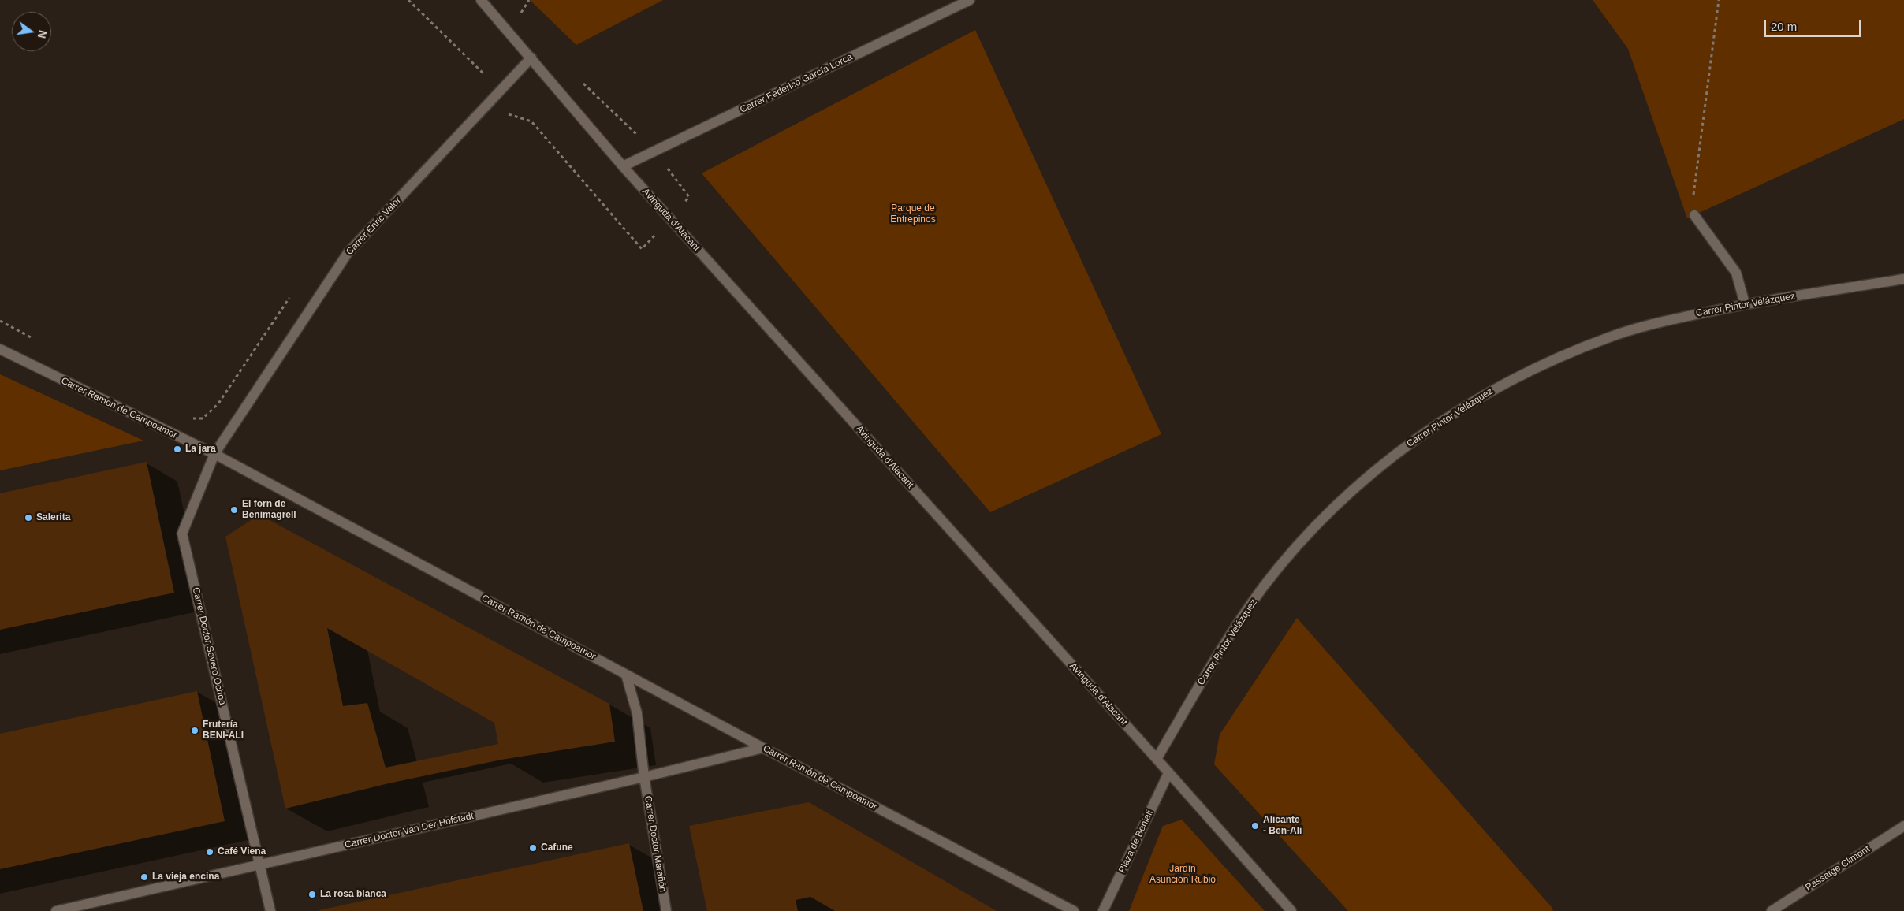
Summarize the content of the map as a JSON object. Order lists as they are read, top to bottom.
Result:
{
  "streets": {
    "street": [
      "Carrer Federico García Lorca",
      "Avinguda d'Alacant",
      "Carrer Enric Valor",
      "Carrer Pintor Velázquez",
      "Carrer Ramón de Campoamor",
      "Carrer Doctor Severo Ochoa",
      "Carrer Doctor Van Der Hofstadt",
      "Plaza de Beniali",
      "Carrer Doctor Marañón",
      "Passatge Climont"
    ]
  },
  "crossings": [
    ["Carrer Federico García Lorca", "Avinguda d'Alacant"],
    ["Avinguda d'Alacant", "Carrer Enric Valor"],
    ["Avinguda d'Alacant", "Carrer Pintor Velázquez"],
    ["Avinguda d'Alacant", "Plaza de Beniali"],
    ["Carrer Enric Valor", "Carrer Ramón de Campoamor"],
    ["Carrer Enric Valor", "Carrer Doctor Severo Ochoa"],
    ["Carrer Ramón de Campoamor", "Carrer Doctor Severo Ochoa"],
    ["Carrer Ramón de Campoamor", "Carrer Doctor Van Der Hofstadt"],
    ["Carrer Ramón de Campoamor", "Carrer Doctor Marañón"],
    ["Carrer Doctor Severo Ochoa", "Carrer Doctor Van Der Hofstadt"],
    ["Carrer Doctor Van Der Hofstadt", "Carrer Doctor Marañón"]
  ],
  "parks": ["Parque de Entrepinos", "Jardín Asunción Rubio"],
  "places": [
    "La jara",
    "El forn de Benimagrell",
    "Salerita",
    "Frutería BENI-ALI",
    "Alicante - Ben-Ali",
    "Cafune",
    "Café Viena",
    "La vieja encina",
    "La rosa blanca"
  ],
  "scale_bar": "20 m",
  "north": "right"
}
